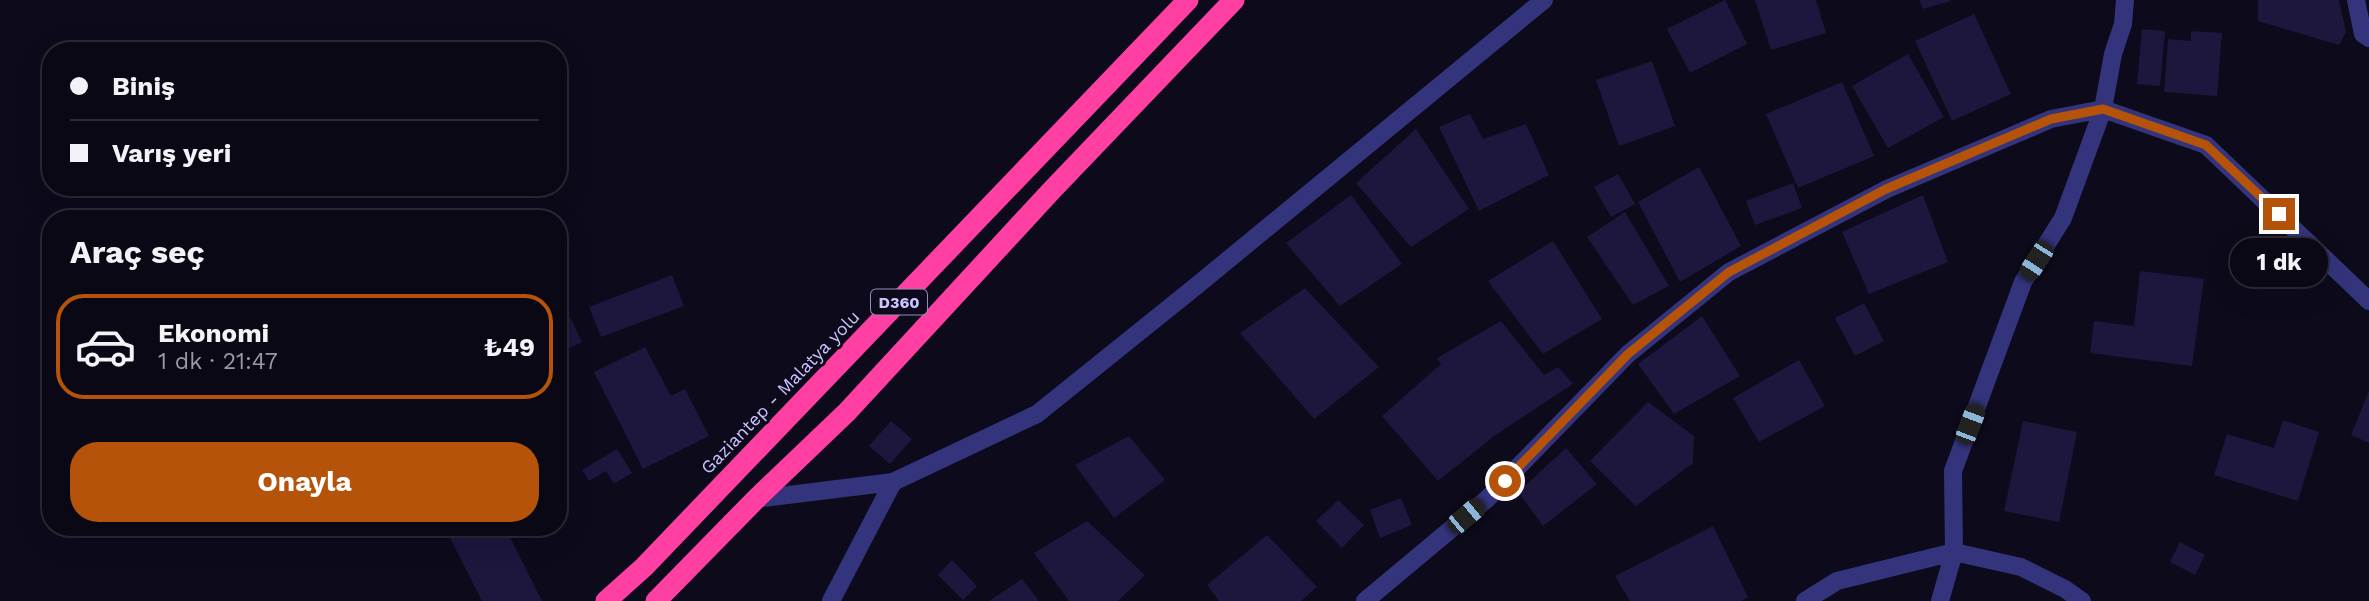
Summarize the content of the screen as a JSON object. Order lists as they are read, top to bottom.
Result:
{
  "streets": {
    "highway": ["D360", "Gaziantep - Malatya yolu"]
  },
  "page": {
    "banner": ["Biniş", "Varış yeri"],
    "heading": "Araç seç",
    "bubble": "1 dk",
    "list": [
      {
        "name": "Ekonomi",
        "note": "1 dk · 21:47",
        "value": "₺49"
      }
    ],
    "buttons": "Onayla"
  }
}
